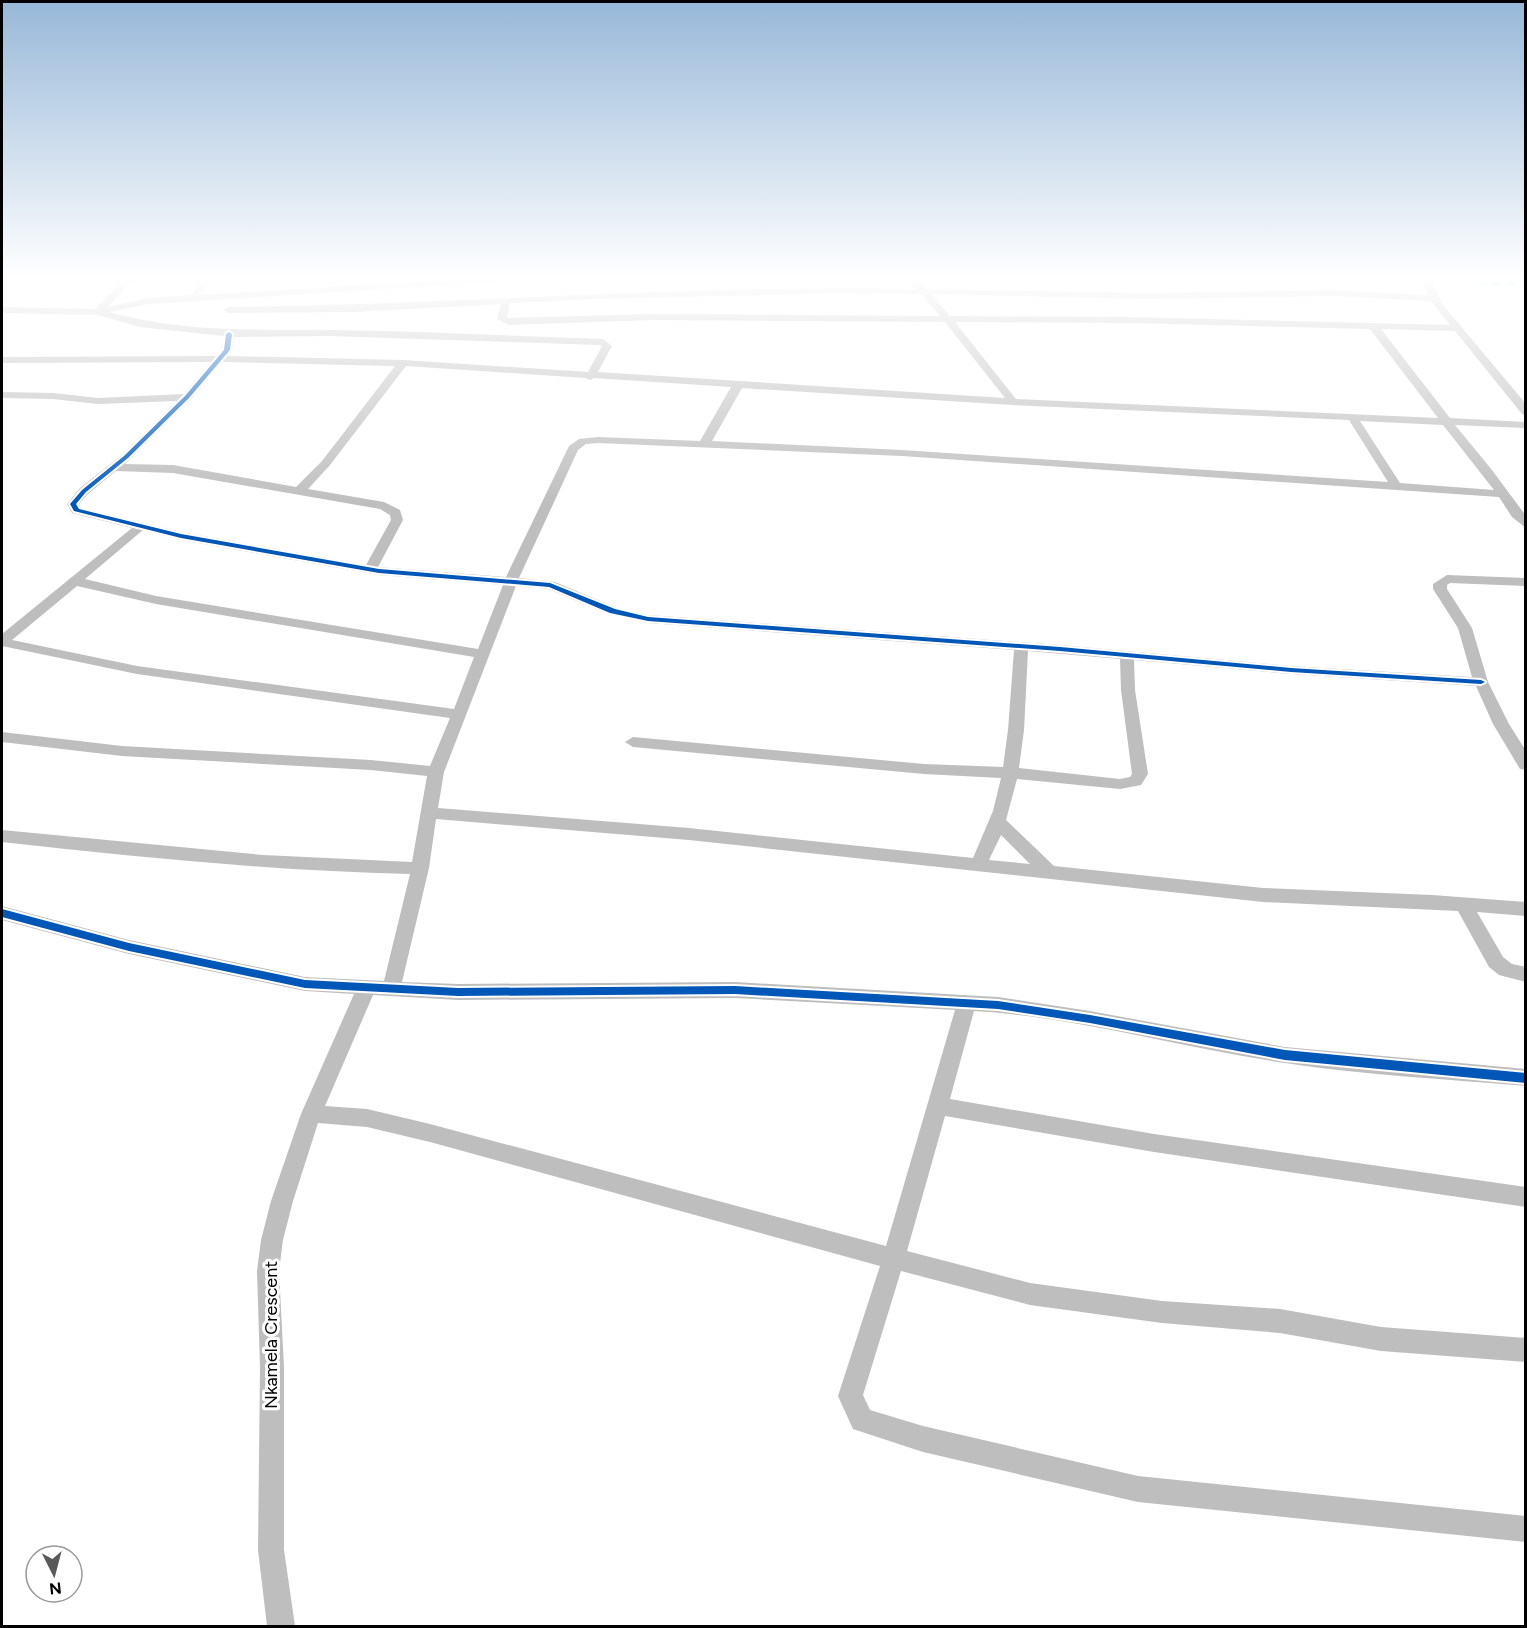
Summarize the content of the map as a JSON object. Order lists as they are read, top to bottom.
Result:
{
  "streets": {
    "street": ["Nkamela Crescent"]
  },
  "north": "bottom"
}
